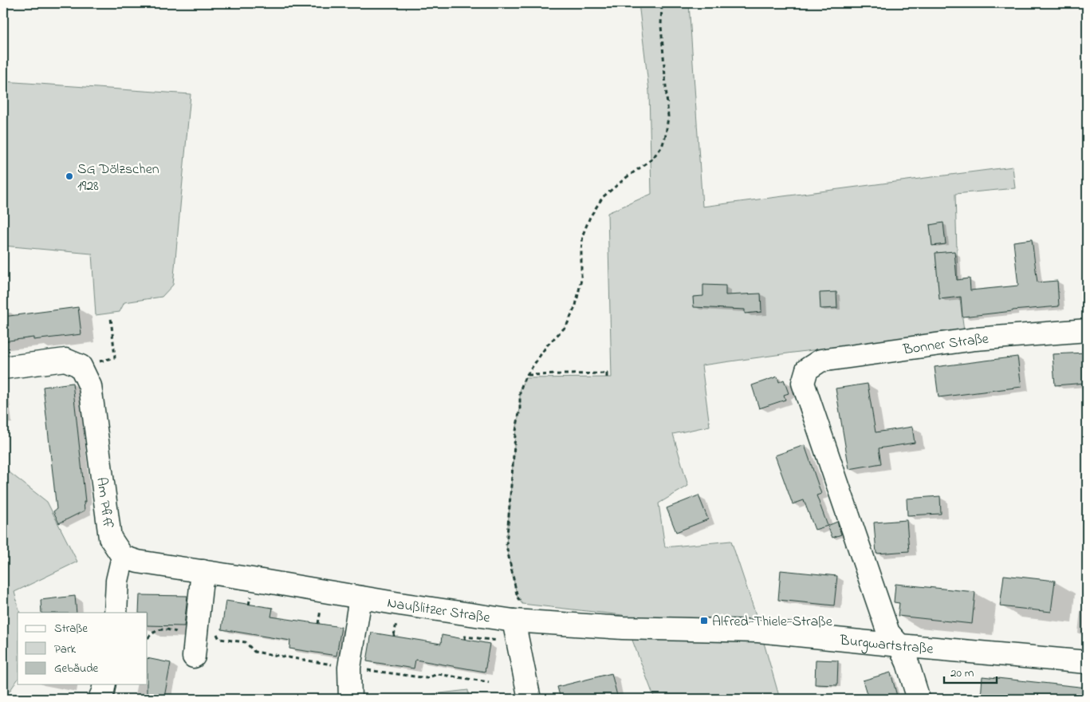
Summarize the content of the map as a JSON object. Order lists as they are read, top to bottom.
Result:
{
  "streets": {
    "street": [
      "Bonner Straße",
      "Am Pfiff",
      "Naußlitzer Straße",
      "Burgwartstraße"
    ]
  },
  "crossings": [
    ["Bonner Straße", "Burgwartstraße"],
    ["Am Pfiff", "Naußlitzer Straße"],
    ["Naußlitzer Straße", "Burgwartstraße"]
  ],
  "places": {
    "other": ["SG Dölzschen 1928"],
    "transit": ["Alfred-Thiele-Straße"]
  },
  "legend": ["Straße", "Park", "Gebäude"],
  "scale_bar": "20 m"
}
